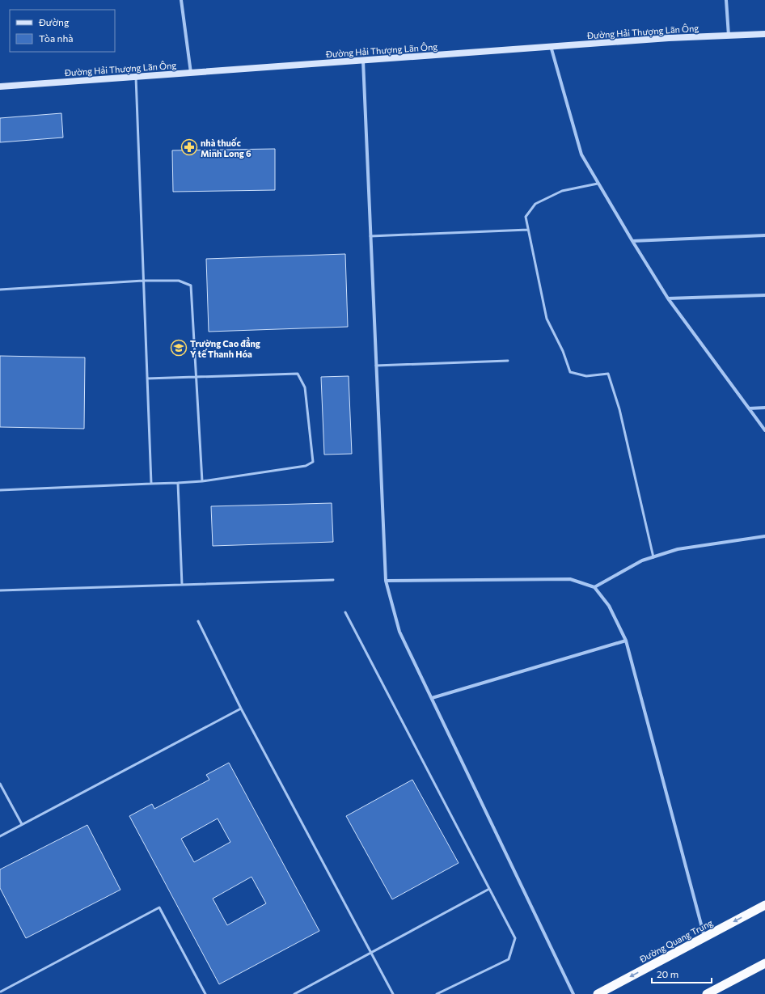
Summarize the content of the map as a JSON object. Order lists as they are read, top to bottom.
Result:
{
  "streets": {
    "highway": ["Đường Quang Trung"],
    "main road": ["Đường Hải Thượng Lãn Ông"]
  },
  "places": {
    "pharmacy": ["nhà thuốc Minh Long 6"],
    "school or university": ["Trường Cao đẳng Y tế Thanh Hóa"]
  },
  "legend": ["Đường", "Tòa nhà"],
  "scale_bar": "20 m"
}
